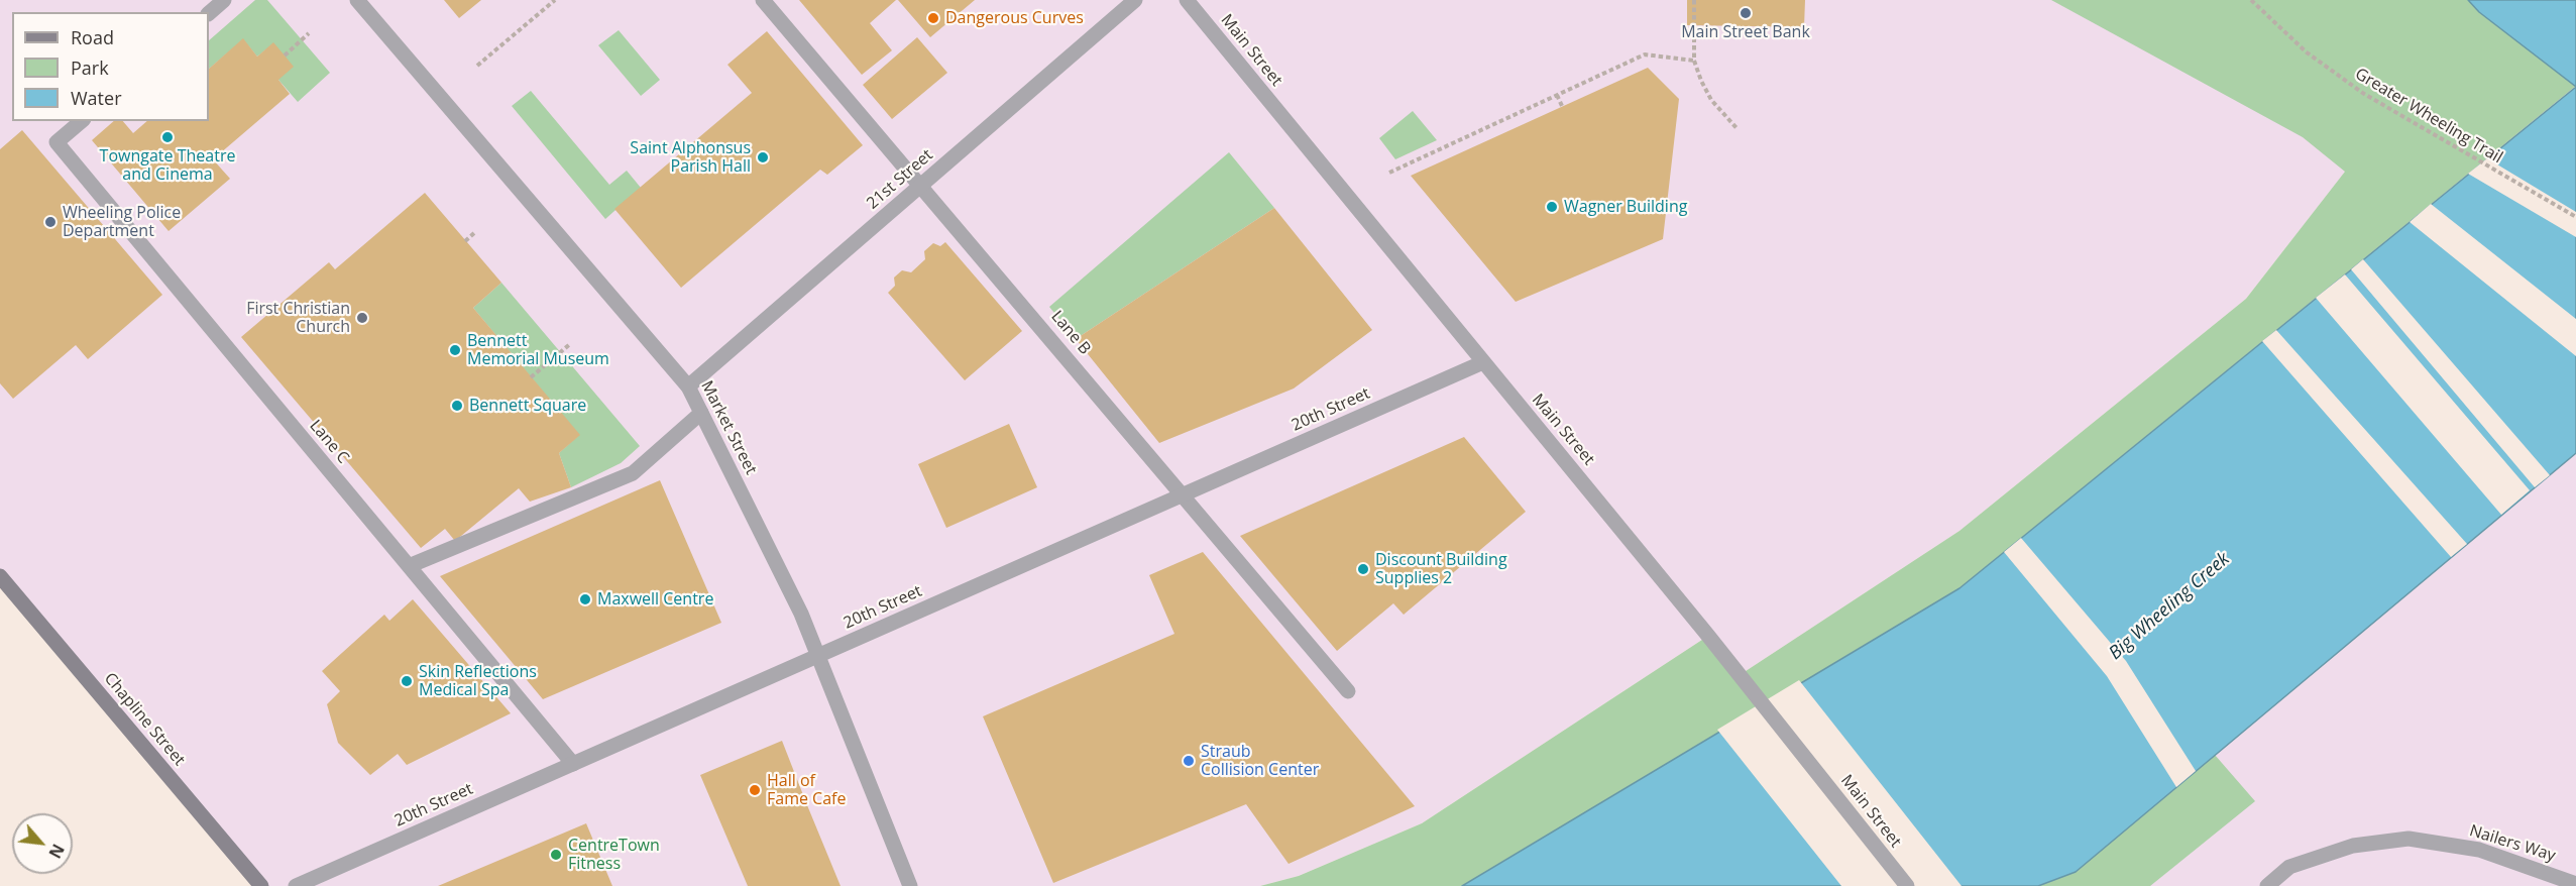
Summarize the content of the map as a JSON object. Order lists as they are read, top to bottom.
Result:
{
  "streets": {
    "main road": ["Chapline Street"],
    "street": [
      "Main Street",
      "21st Street",
      "Lane B",
      "20th Street",
      "Market Street",
      "Lane C",
      "Nailers Way"
    ],
    "path": ["Greater Wheeling Trail"]
  },
  "crossings": [
    ["Main Street", "20th Street"],
    ["21st Street", "Lane B"],
    ["21st Street", "Market Street"],
    ["Lane B", "20th Street"],
    ["20th Street", "Market Street"],
    ["20th Street", "Lane C"]
  ],
  "water": ["Big Wheeling Creek"],
  "places": [
    "Main Street Bank",
    "Dangerous Curves",
    "Towngate Theatre and Cinema",
    "Saint Alphonsus Parish Hall",
    "Wagner Building",
    "Wheeling Police Department",
    "First Christian Church",
    "Bennett Memorial Museum",
    "Bennett Square",
    "Discount Building Supplies 2",
    "Maxwell Centre",
    "Skin Reflections Medical Spa",
    "Straub Collision Center",
    "Hall of Fame Cafe",
    "CentreTown Fitness"
  ],
  "legend": ["Road", "Park", "Water"],
  "north": "bottom right"
}
